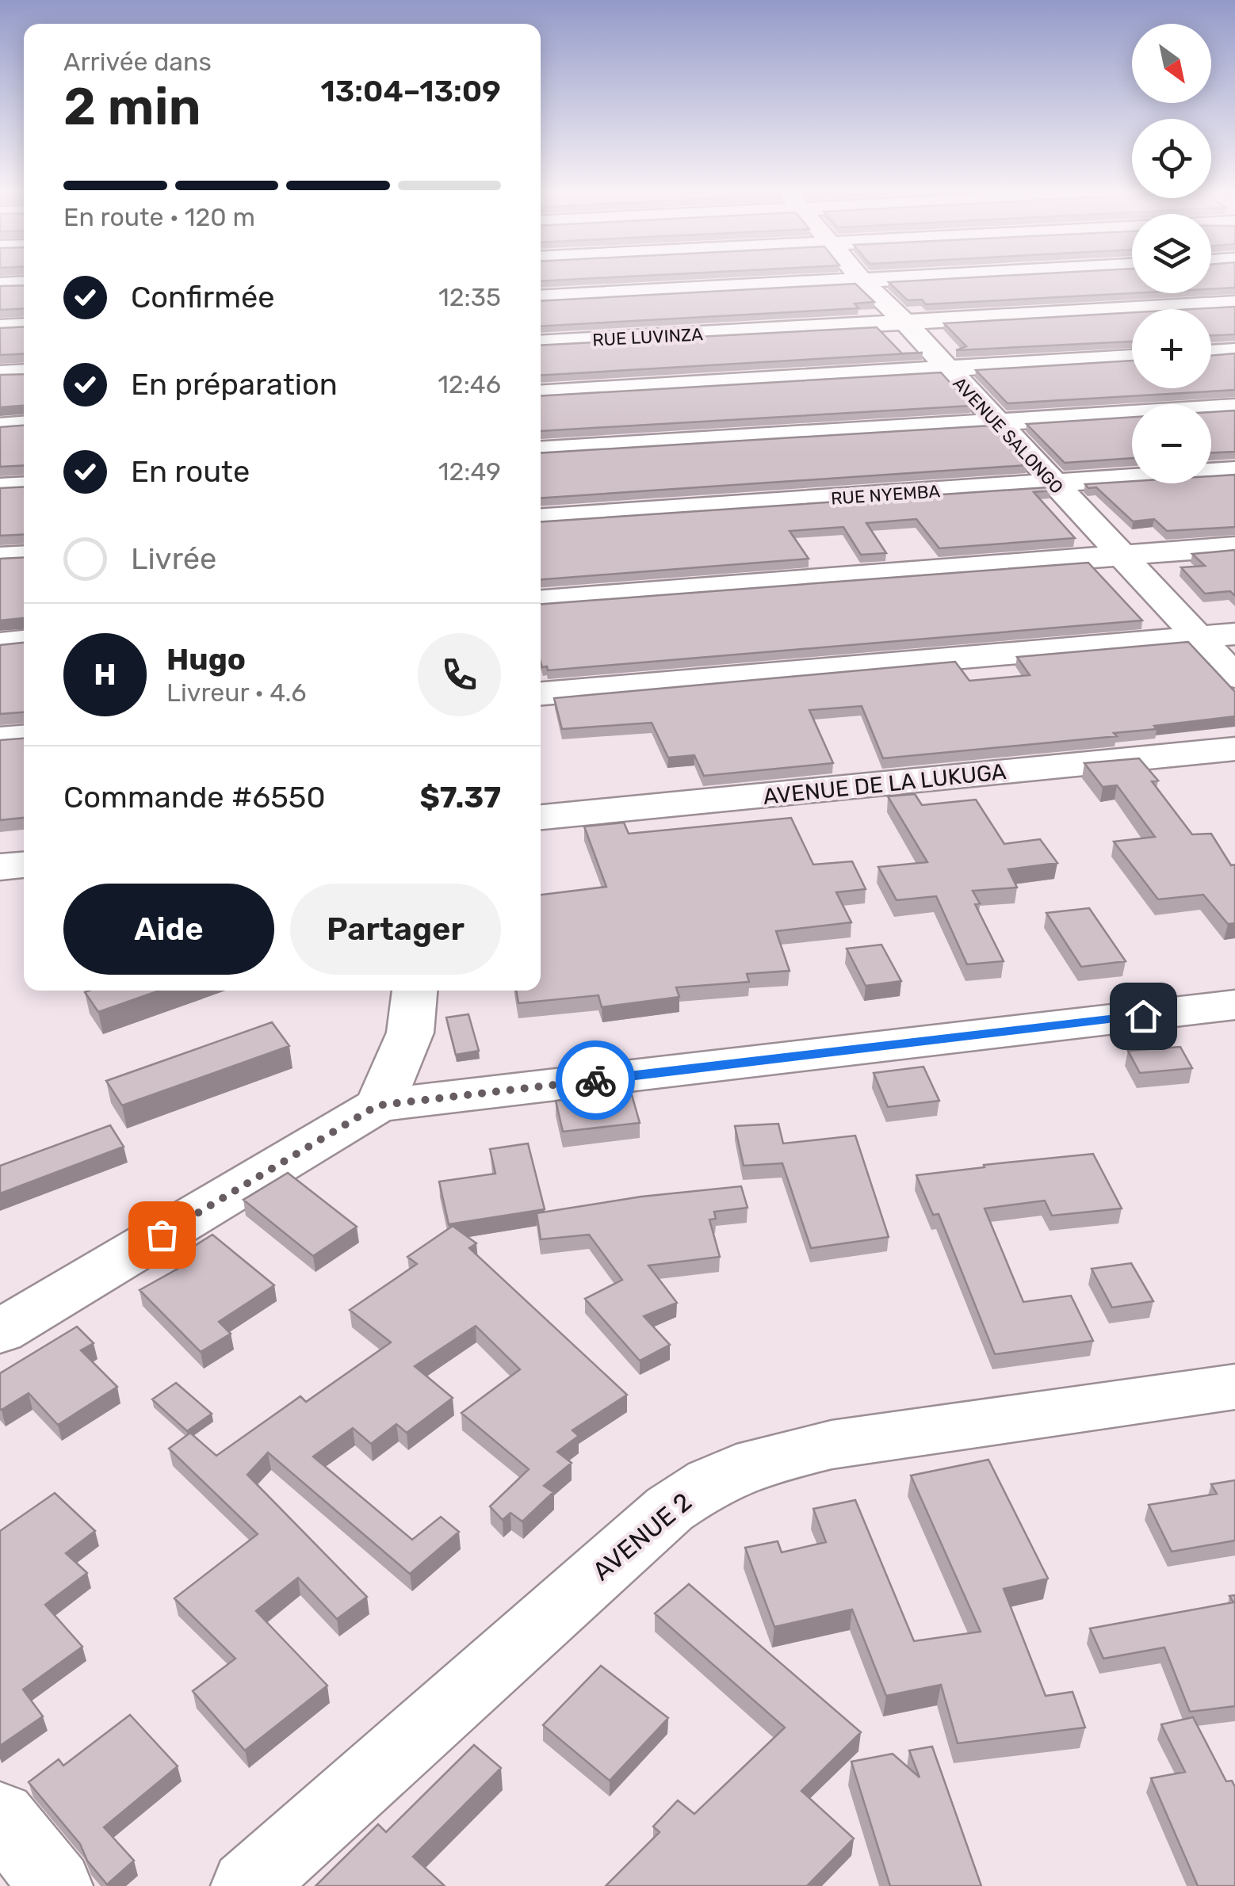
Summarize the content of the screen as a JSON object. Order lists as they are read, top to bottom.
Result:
{
  "streets": {
    "street": [
      "RUE LUVINZA",
      "AVENUE SALONGO",
      "RUE NYEMBA",
      "AVENUE DE LA LUKUGA",
      "AVENUE 2"
    ]
  },
  "crossings": [
    ["RUE LUVINZA", "AVENUE SALONGO"],
    ["AVENUE SALONGO", "RUE NYEMBA"]
  ],
  "north": "bottom right",
  "page": {
    "map_buttons": ["+", "−"],
    "heading": ["2 min", "Arrivée dans", "13:04–13:09"],
    "panel": [
      "Hugo",
      "Livreur · 4.6",
      "Commande #6550",
      "$7.37"
    ],
    "bar": "En route · 120 m",
    "list": [
      ["Confirmée", "12:35"],
      ["En préparation", "12:46"],
      ["En route", "12:49"],
      "Livrée"
    ],
    "round": "H",
    "buttons": ["Aide", "Partager"]
  }
}
